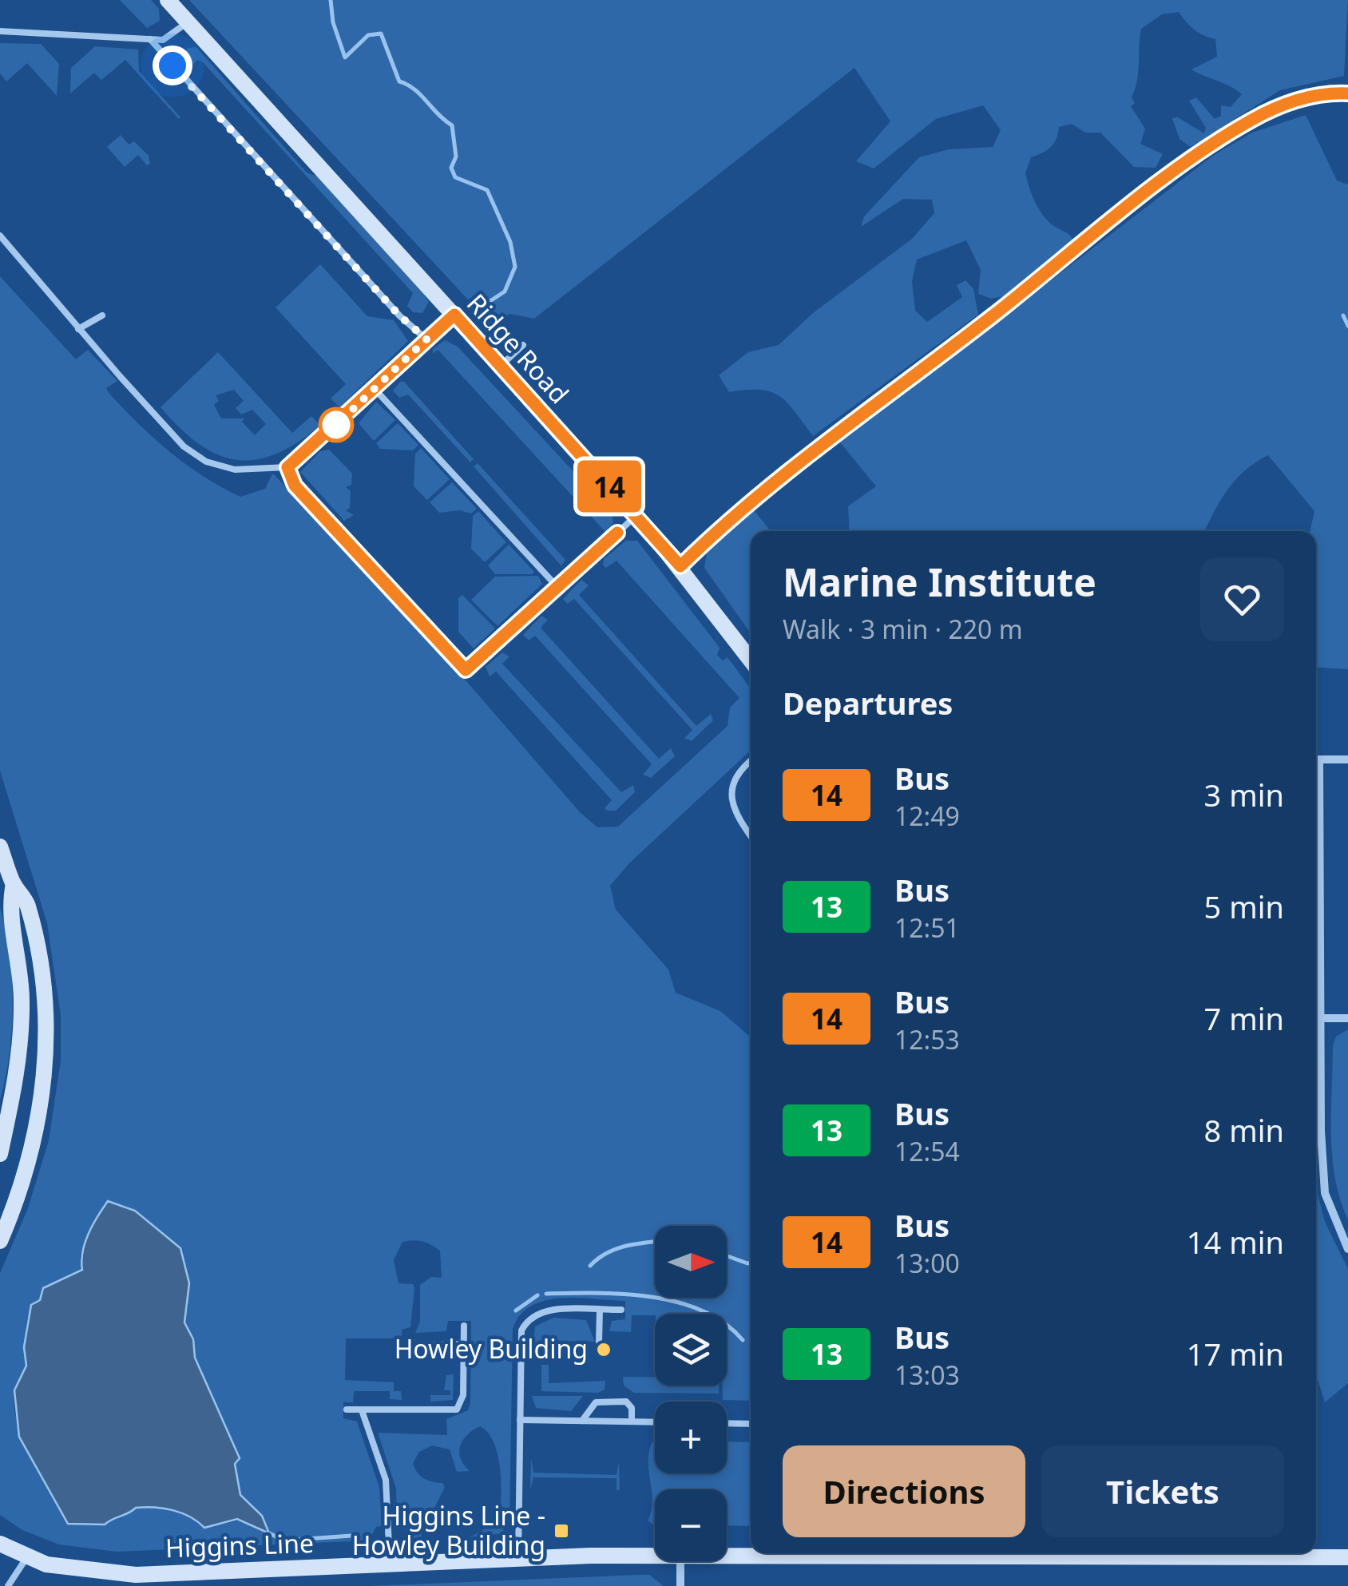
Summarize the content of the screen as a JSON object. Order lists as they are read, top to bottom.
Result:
{
  "streets": {
    "street": ["Ridge Road", "Higgins Line"]
  },
  "places": {
    "other": ["Howley Building"],
    "transit": ["Higgins Line - Howley Building"]
  },
  "lines": ["bus line 14"],
  "north": "right",
  "page": {
    "on_map": "14",
    "heading": [
      ["Marine Institute", "Walk · 3 min · 220 m"],
      "Departures"
    ],
    "list": [
      {
        "mark": "14",
        "name": "Bus",
        "note": "12:49",
        "value": "3 min"
      },
      {
        "mark": "13",
        "name": "Bus",
        "note": "12:51",
        "value": "5 min"
      },
      {
        "mark": "14",
        "name": "Bus",
        "note": "12:53",
        "value": "7 min"
      },
      {
        "mark": "13",
        "name": "Bus",
        "note": "12:54",
        "value": "8 min"
      },
      {
        "mark": "14",
        "name": "Bus",
        "note": "13:00",
        "value": "14 min"
      },
      {
        "mark": "13",
        "name": "Bus",
        "note": "13:03",
        "value": "17 min"
      }
    ],
    "map_buttons": ["+", "−"],
    "buttons": ["Directions", "Tickets"]
  }
}
